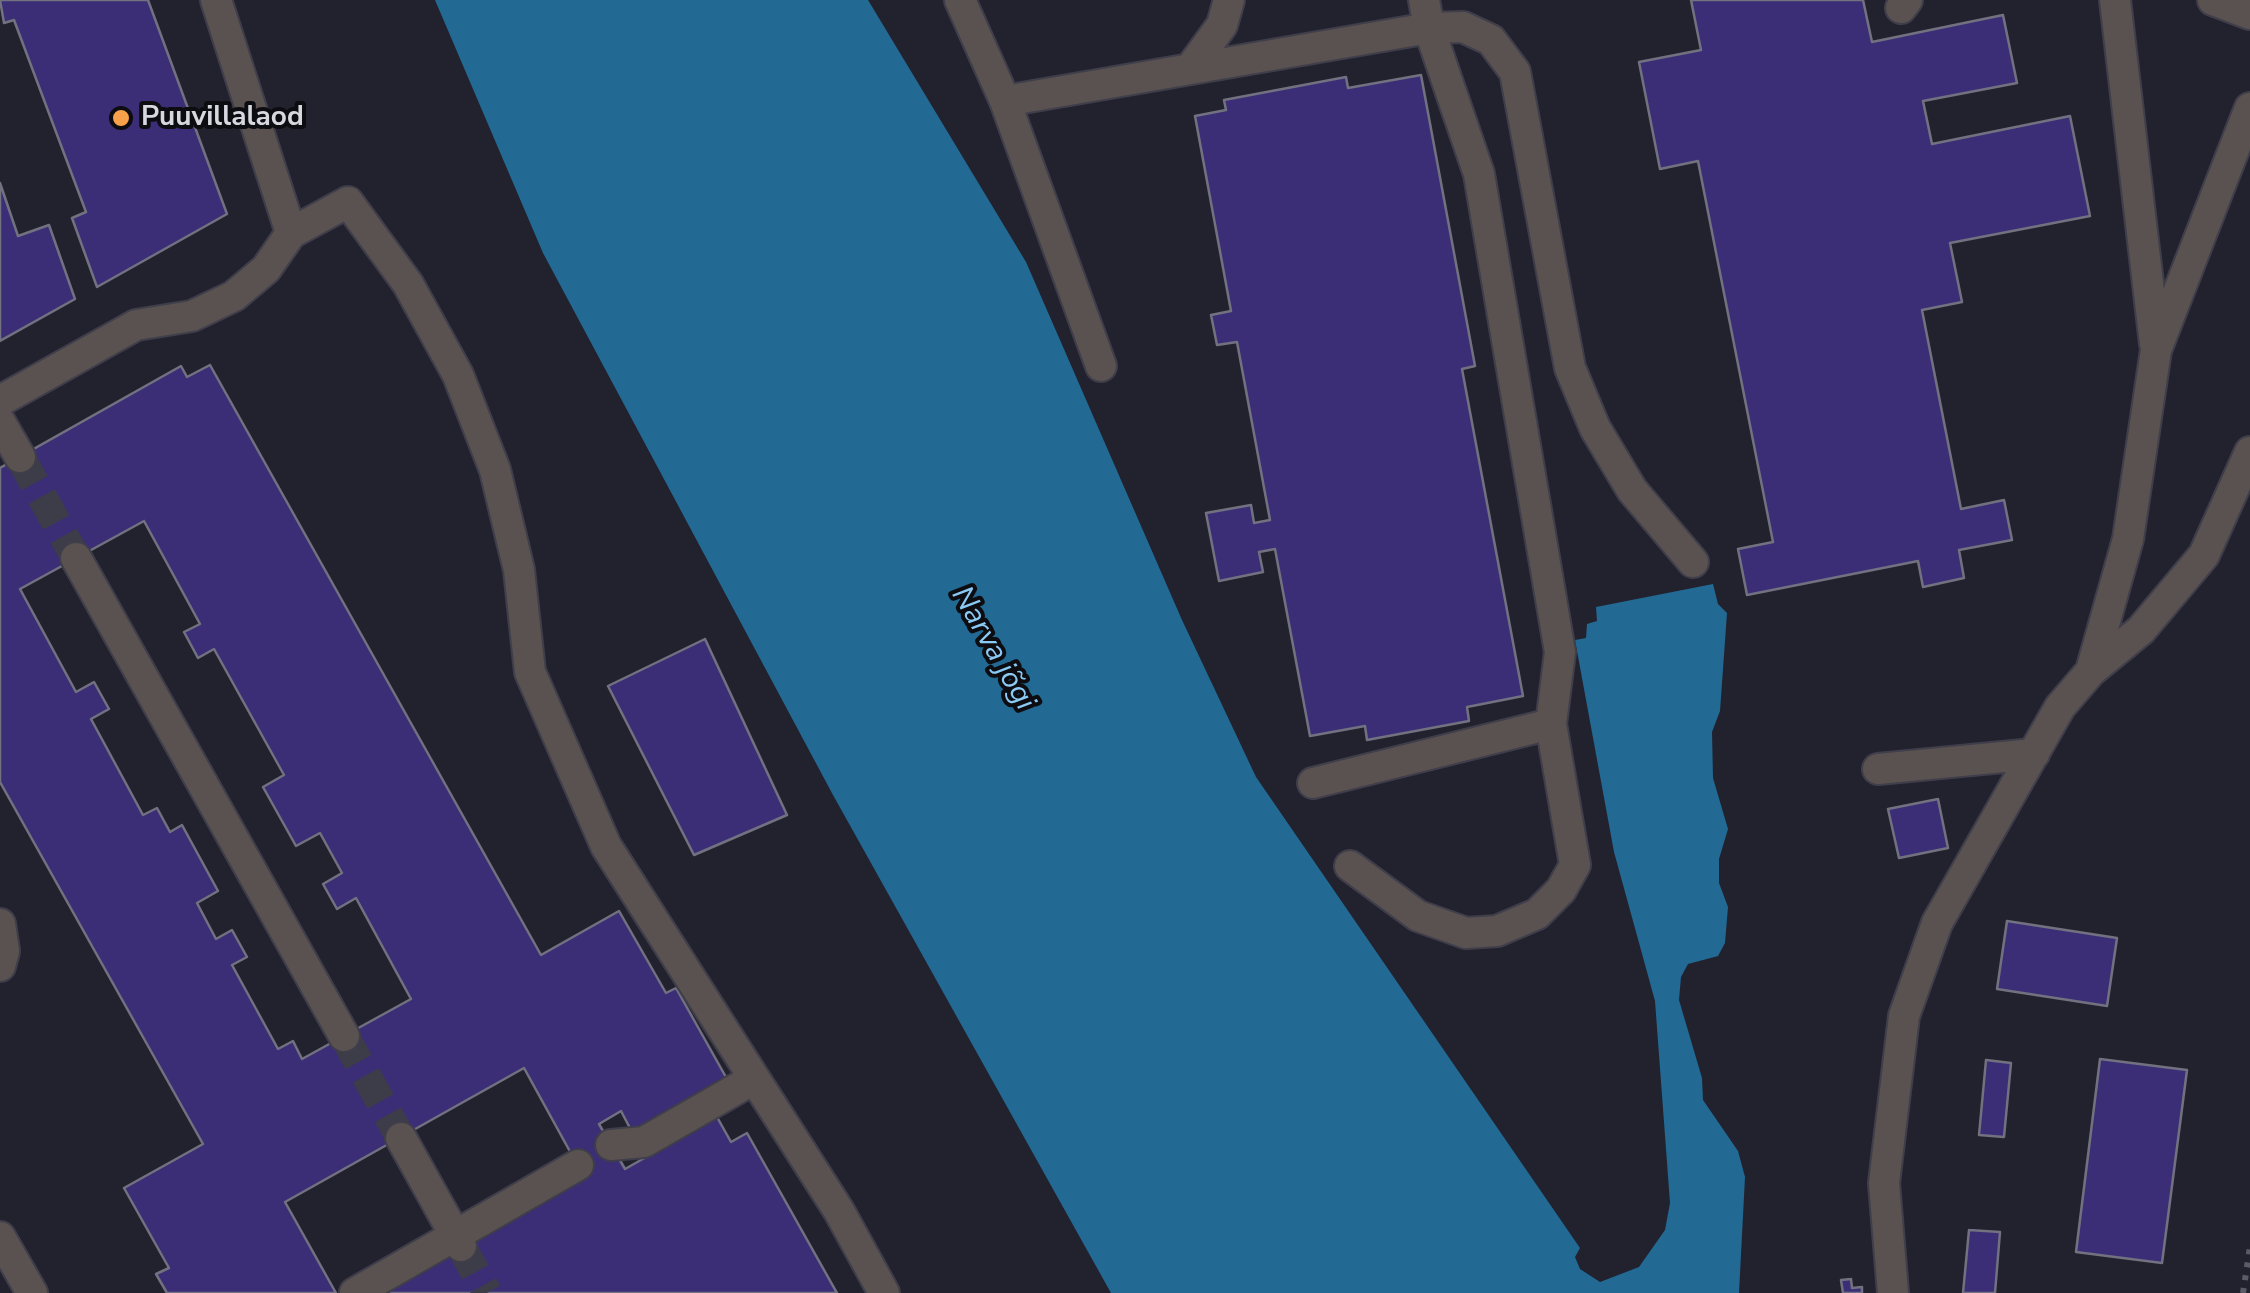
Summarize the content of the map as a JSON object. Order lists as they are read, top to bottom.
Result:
{
  "water": ["Narva jõgi"],
  "places": ["Puuvillalaod"]
}
